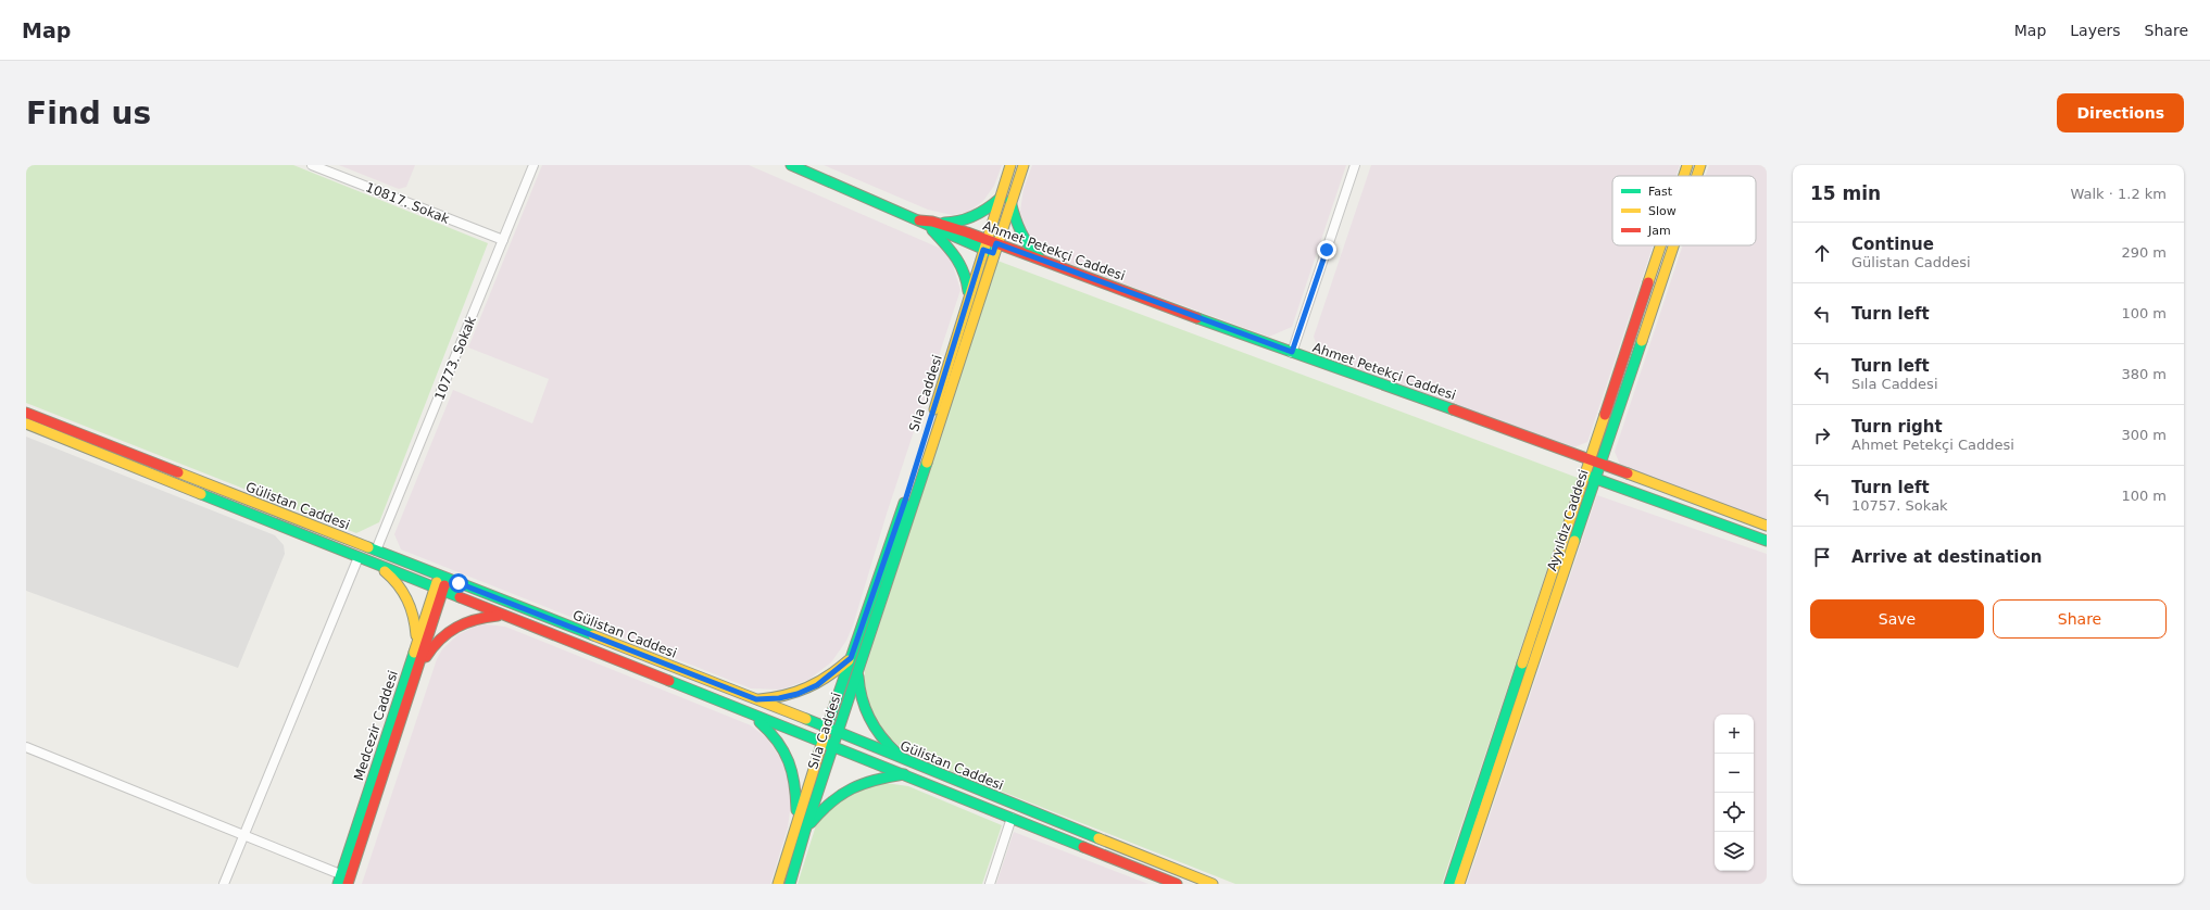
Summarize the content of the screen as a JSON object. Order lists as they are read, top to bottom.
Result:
{
  "streets": {
    "street": [
      "10817. Sokak",
      "Ahmet Petekçi Caddesi",
      "10773. Sokak",
      "Sıla Caddesi",
      "Gülistan Caddesi",
      "Ayyıldız Caddesi",
      "Medcezir Caddesi"
    ]
  },
  "crossings": [
    ["10817. Sokak", "10773. Sokak"],
    ["Ahmet Petekçi Caddesi", "Sıla Caddesi"],
    ["Ahmet Petekçi Caddesi", "Ayyıldız Caddesi"],
    ["10773. Sokak", "Gülistan Caddesi"],
    ["Sıla Caddesi", "Gülistan Caddesi"],
    ["Gülistan Caddesi", "Medcezir Caddesi"]
  ],
  "legend": ["Fast", "Slow", "Jam"],
  "page": {
    "header": "Map",
    "nav": ["Map", "Layers", "Share"],
    "buttons": [
      "Directions",
      ["Save", "Share"]
    ],
    "title": "Find us",
    "heading": ["15 min", "Walk · 1.2 km"],
    "list": [
      ["Continue", "Gülistan Caddesi", "290 m"],
      ["Turn left", "100 m"],
      ["Turn left", "Sıla Caddesi", "380 m"],
      ["Turn right", "Ahmet Petekçi Caddesi", "300 m"],
      ["Turn left", "10757. Sokak", "100 m"],
      "Arrive at destination"
    ],
    "map_buttons": ["+", "−"]
  }
}
